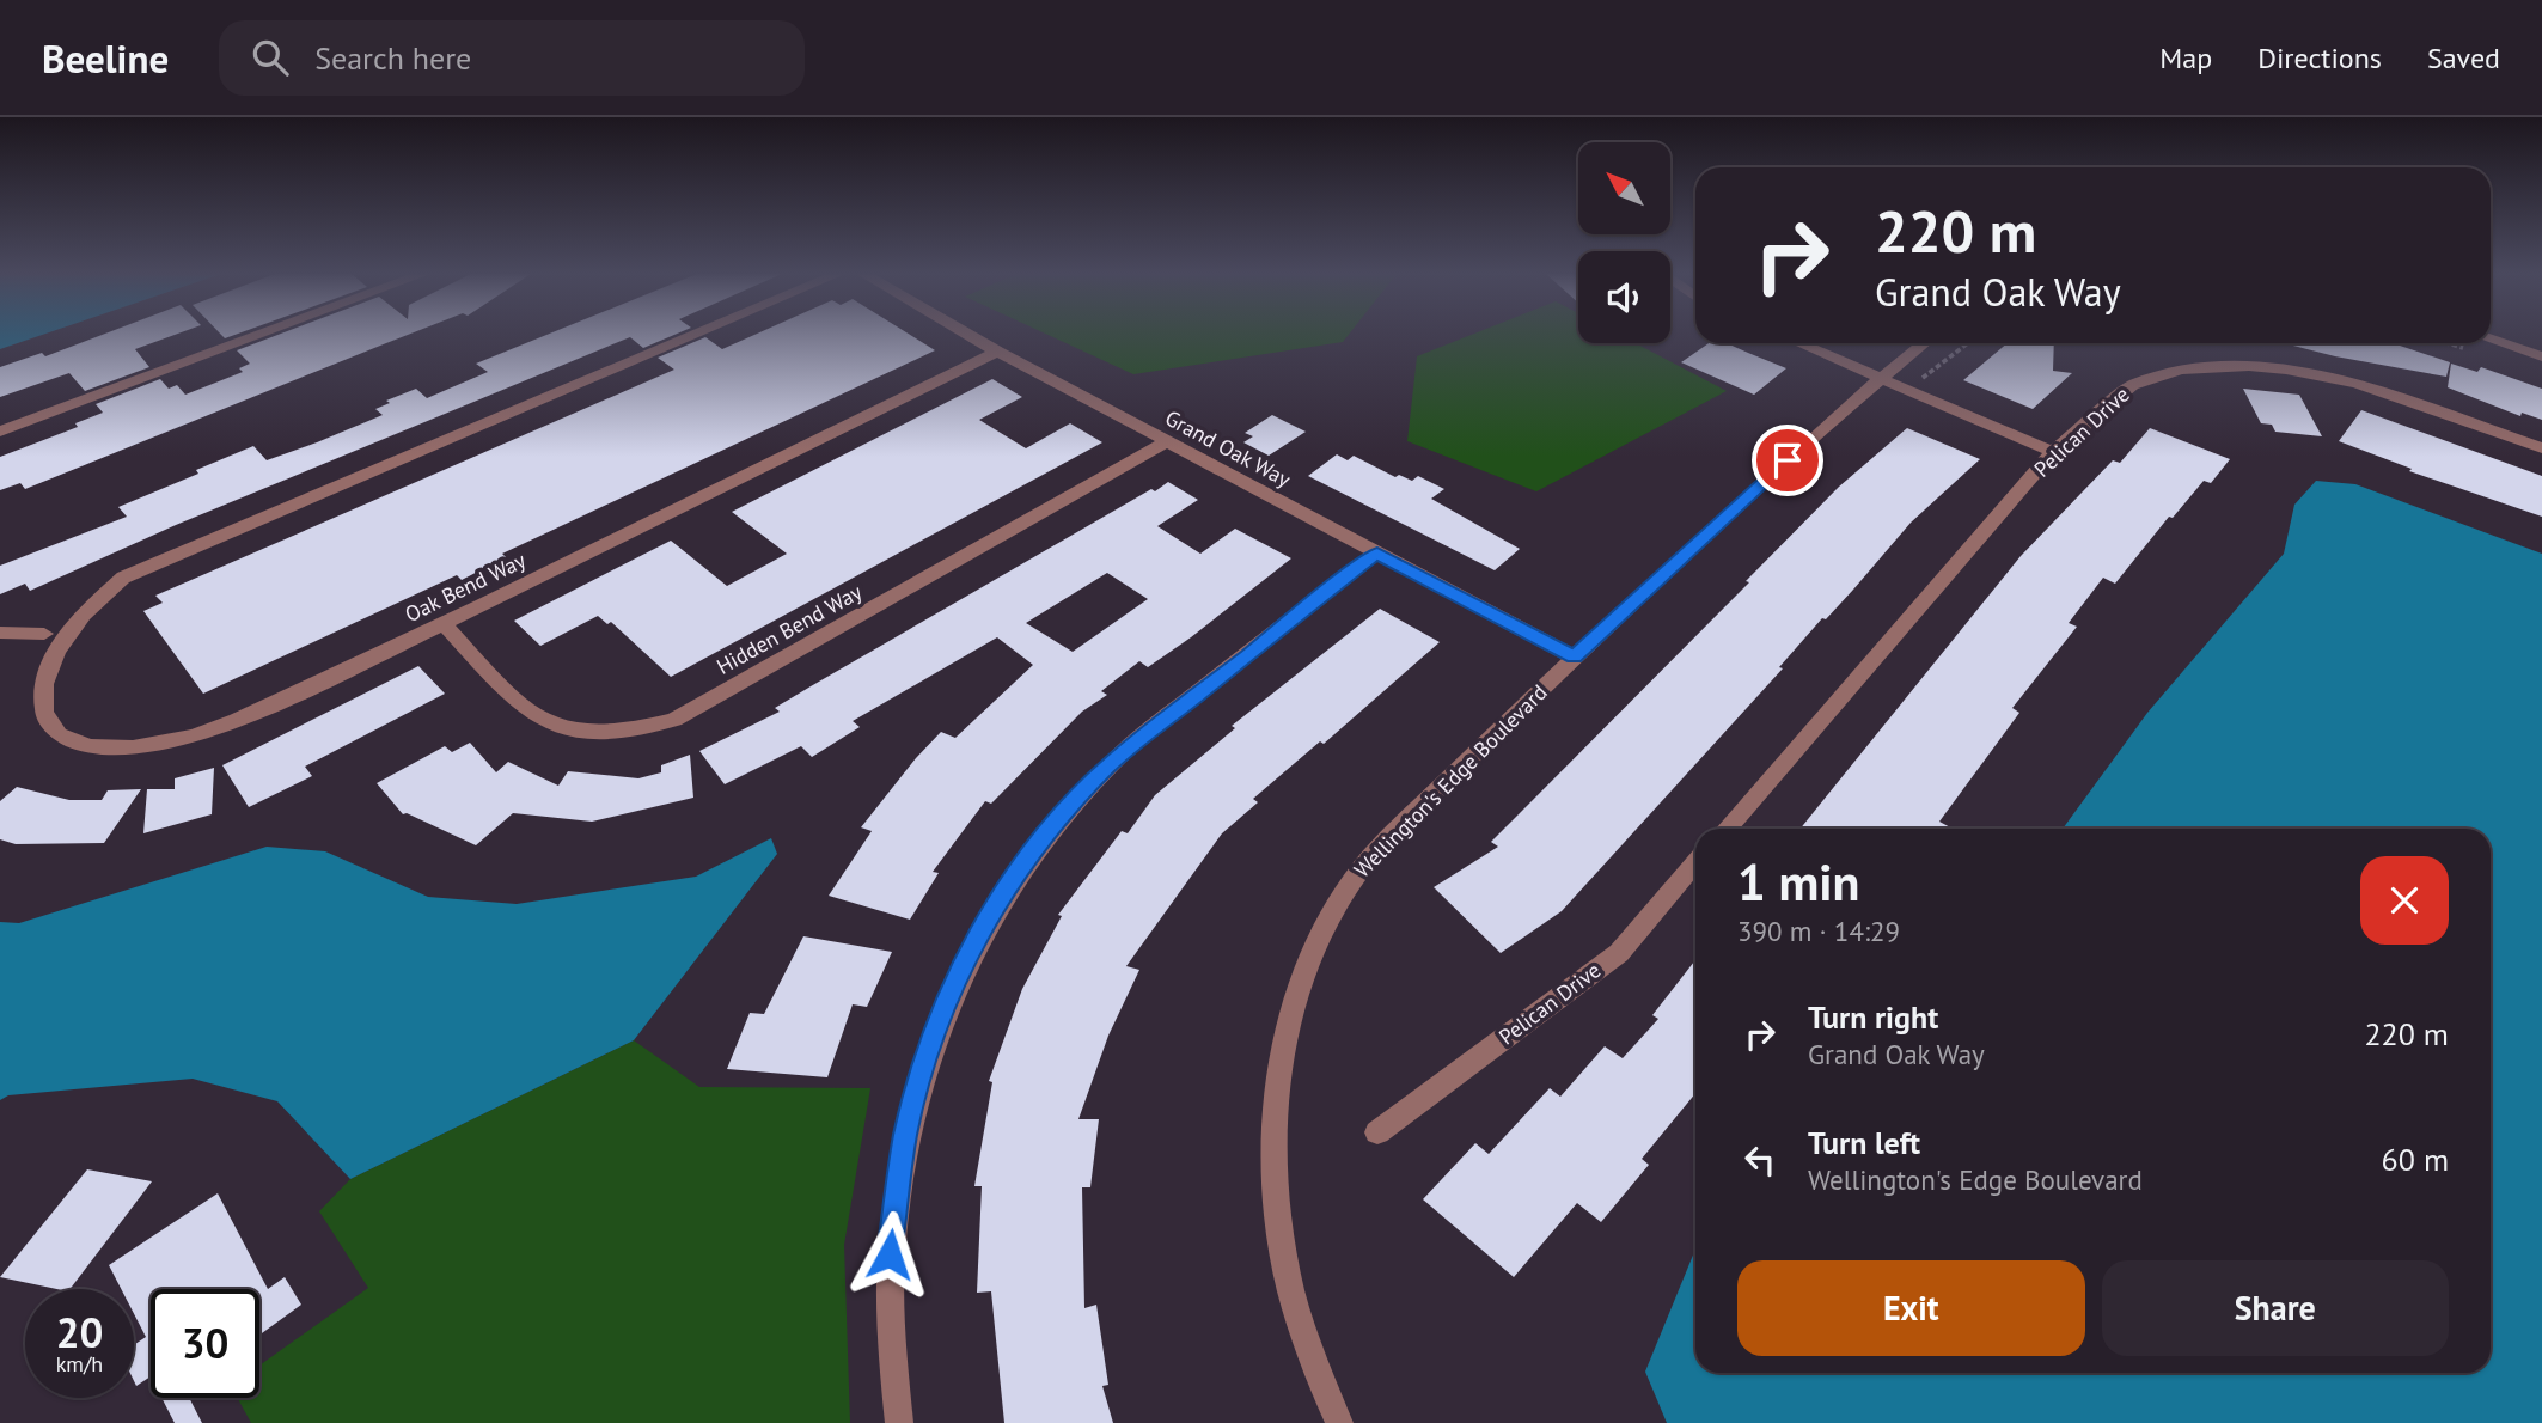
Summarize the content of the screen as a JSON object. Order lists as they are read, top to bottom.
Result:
{
  "streets": {
    "street": [
      "Pelican Drive",
      "Grand Oak Way",
      "Oak Bend Way",
      "Hidden Bend Way",
      "Wellington's Edge Boulevard"
    ]
  },
  "crossings": [
    ["Grand Oak Way", "Oak Bend Way"],
    ["Grand Oak Way", "Hidden Bend Way"],
    ["Grand Oak Way", "Wellington's Edge Boulevard"],
    ["Oak Bend Way", "Hidden Bend Way"]
  ],
  "north": "top left",
  "page": {
    "header": "Beeline",
    "search": "Search here",
    "nav": ["Map", "Directions", "Saved"],
    "turn": ["220 m", "Grand Oak Way"],
    "heading": ["1 min", "390 m · 14:29"],
    "list": [
      {
        "name": "Turn right",
        "note": "Grand Oak Way",
        "value": "220 m"
      },
      {
        "name": "Turn left",
        "note": "Wellington's Edge Boulevard",
        "value": "60 m"
      }
    ],
    "buttons": ["Exit", "Share"],
    "speed": "20 km/h",
    "limit": "30"
  }
}
